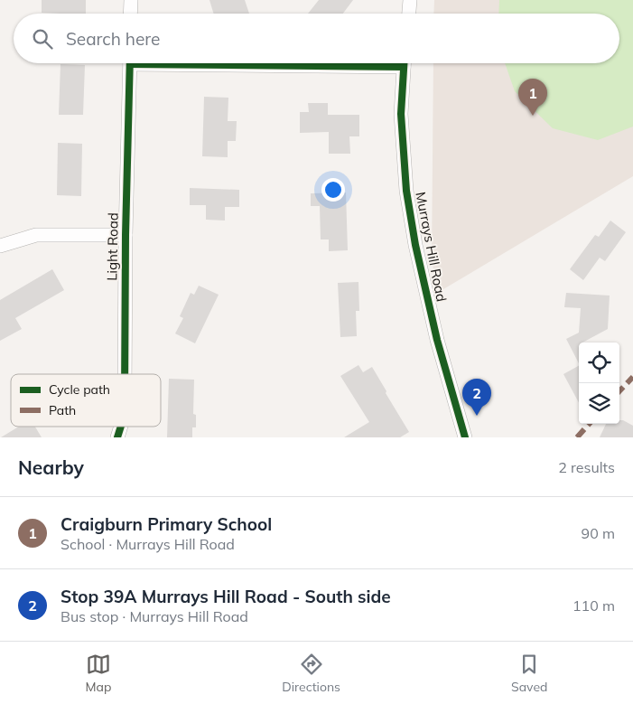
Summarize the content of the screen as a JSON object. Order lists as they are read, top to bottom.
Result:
{
  "streets": {
    "street": ["Light Road", "Murrays Hill Road"]
  },
  "legend": ["Cycle path", "Path"],
  "page": {
    "search": "Search here",
    "pins": ["1", "2"],
    "heading": ["Nearby", "2 results"],
    "list": [
      {
        "mark": "1",
        "name": "Craigburn Primary School",
        "note": "School · Murrays Hill Road",
        "value": "90 m"
      },
      {
        "mark": "2",
        "name": "Stop 39A Murrays Hill Road - South side",
        "note": "Bus stop · Murrays Hill Road",
        "value": "110 m"
      }
    ],
    "nav": ["Map", "Directions", "Saved"]
  }
}
